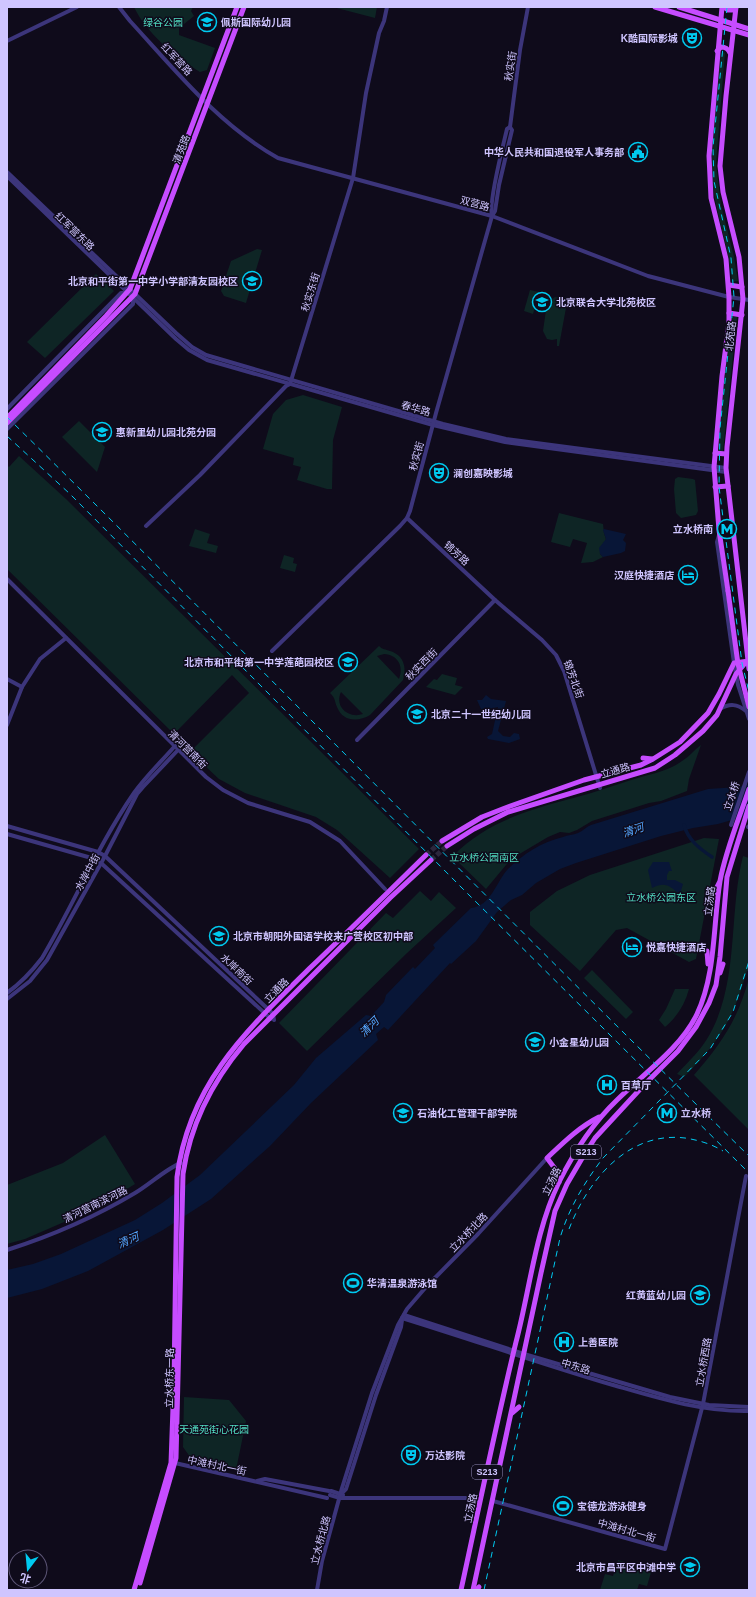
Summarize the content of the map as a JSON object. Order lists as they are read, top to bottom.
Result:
{
  "streets": {
    "main road": [
      "清苑路",
      "北苑路",
      "立通路",
      "立水桥",
      "立汤路",
      "S213",
      "立水桥东一路"
    ],
    "street": [
      "红军营路",
      "秋实街",
      "双营路",
      "红军营东路",
      "秋实东街",
      "春华路",
      "锦芳路",
      "秋实西街",
      "锦芳北街",
      "清河营南街",
      "水岸中街",
      "水岸南街",
      "清河营南滨河路",
      "立水桥北路",
      "立水桥西路",
      "中东路",
      "中滩村北一街"
    ]
  },
  "crossings": [
    ["红军营路", "清苑路"],
    ["红军营路", "双营路"],
    ["秋实街", "双营路"],
    ["秋实街", "春华路"],
    ["秋实街", "锦芳路"],
    ["清苑路", "双营路"],
    ["清苑路", "红军营东路"],
    ["清苑路", "春华路"],
    ["双营路", "秋实东街"],
    ["双营路", "北苑路"],
    ["红军营东路", "春华路"],
    ["秋实东街", "春华路"],
    ["北苑路", "春华路"],
    ["北苑路", "立通路"],
    ["锦芳路", "秋实西街"],
    ["锦芳路", "锦芳北街"],
    ["秋实西街", "锦芳北街"],
    ["锦芳北街", "立通路"],
    ["清河营南街", "水岸中街"],
    ["立通路", "水岸南街"],
    ["立通路", "清河营南滨河路"],
    ["立通路", "立水桥东一路"],
    ["立水桥", "立汤路"],
    ["水岸中街", "水岸南街"],
    ["立汤路", "中东路"],
    ["立汤路", "中滩村北一街"],
    ["清河营南滨河路", "立水桥东一路"],
    ["立水桥北路", "中东路"],
    ["立水桥北路", "中滩村北一街"],
    ["立水桥西路", "中东路"],
    ["立水桥西路", "中滩村北一街"],
    ["立水桥东一路", "中滩村北一街"]
  ],
  "water": ["清河"],
  "parks": [
    "绿谷公园",
    "立水桥公园南区",
    "立水桥公园东区",
    "天通苑街心花园"
  ],
  "places": {
    "school or university": [
      "佩斯国际幼儿园",
      "北京和平街第一中学小学部清友园校区",
      "北京联合大学北苑校区",
      "惠新里幼儿园北苑分园",
      "北京市和平街第一中学莲葩园校区",
      "北京二十一世纪幼儿园",
      "北京市朝阳外国语学校来广营校区初中部",
      "小金星幼儿园",
      "石油化工管理干部学院",
      "红黄蓝幼儿园",
      "北京市昌平区中滩中学"
    ],
    "theatre": ["K酷国际影城", "澜创嘉映影城", "万达影院"],
    "public building": ["中华人民共和国退役军人事务部"],
    "metro station": ["立水桥南", "立水桥"],
    "hotel": ["汉庭快捷酒店", "悦嘉快捷酒店"],
    "hospital": ["百草厅", "上善医院"],
    "sports": ["华清温泉游泳馆", "宝德龙游泳健身"]
  },
  "north": "bottom"
}
